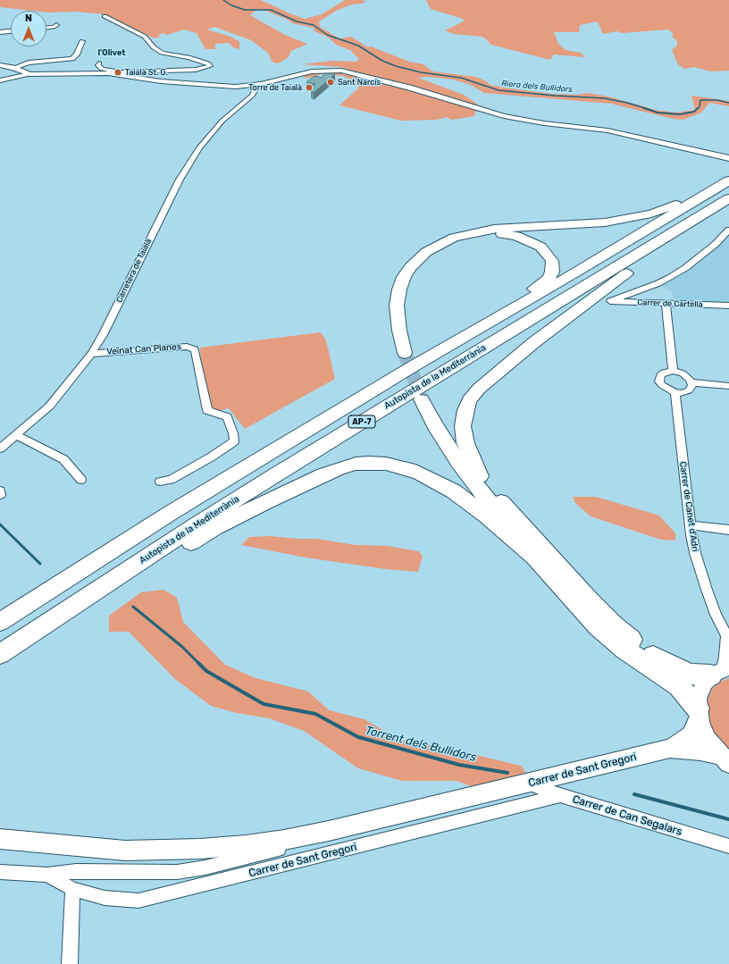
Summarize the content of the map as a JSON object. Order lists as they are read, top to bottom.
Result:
{
  "streets": {
    "highway": ["Autopista de la Mediterrània", "AP-7"],
    "main road": ["Carrer de Sant Gregori"],
    "street": [
      "Carretera de Taialà",
      "Carrer de Cartellà",
      "Veïnat Can Planes",
      "Carrer de Canet d'Adri",
      "Carrer de Can Segalars"
    ]
  },
  "crossings": [
    ["Carretera de Taialà", "Veïnat Can Planes"],
    ["Carrer de Sant Gregori", "Carrer de Can Segalars"]
  ],
  "districts": ["l'Olivet"],
  "water": ["Riera dels Bullidors", "Torrent dels Bullidors"],
  "places": ["Taialà St. G.", "Sant Narcís", "Torre de Taialà"],
  "north": "top"
}
